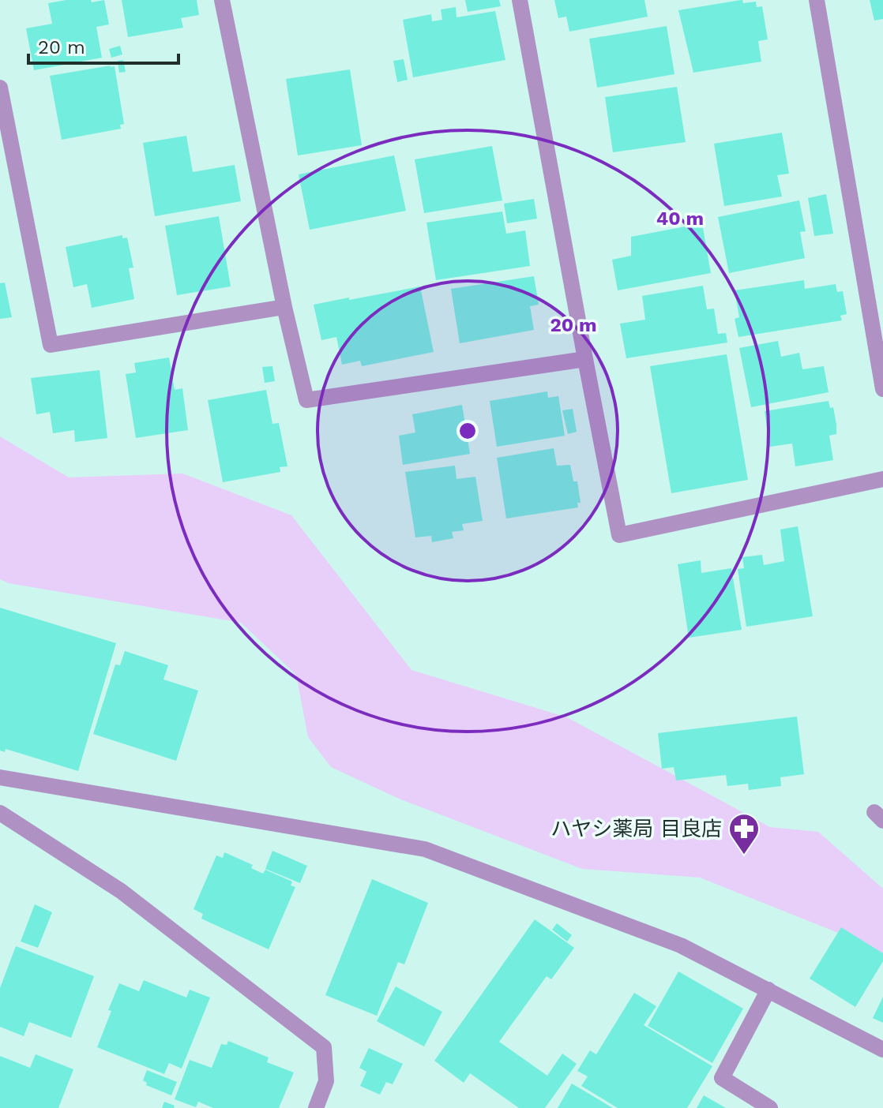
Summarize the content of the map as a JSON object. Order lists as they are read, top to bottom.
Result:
{
  "places": {
    "pharmacy": ["ハヤシ薬局 目良店"]
  },
  "scale_bar": "20 m",
  "rings": ["40 m", "20 m"]
}
